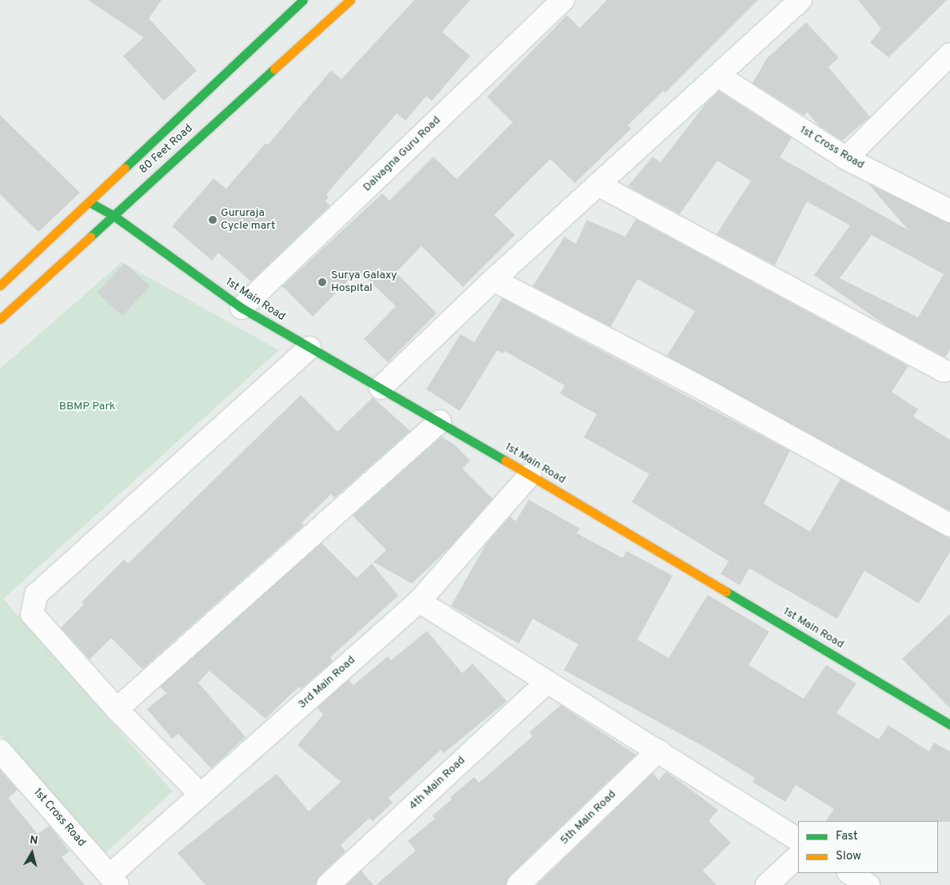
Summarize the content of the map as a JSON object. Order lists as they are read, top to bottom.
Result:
{
  "streets": {
    "street": [
      "1st Cross Road",
      "80 Feet Road",
      "Daivagna Guru Road",
      "1st Main Road",
      "3rd Main Road",
      "4th Main Road",
      "5th Main Road"
    ]
  },
  "crossings": [
    ["1st Cross Road", "3rd Main Road"],
    ["80 Feet Road", "1st Main Road"],
    ["Daivagna Guru Road", "1st Main Road"],
    ["1st Main Road", "3rd Main Road"]
  ],
  "parks": ["BBMP Park"],
  "places": ["Gururaja Cycle mart", "Surya Galaxy Hospital"],
  "legend": ["Fast", "Slow"],
  "north": "top"
}
